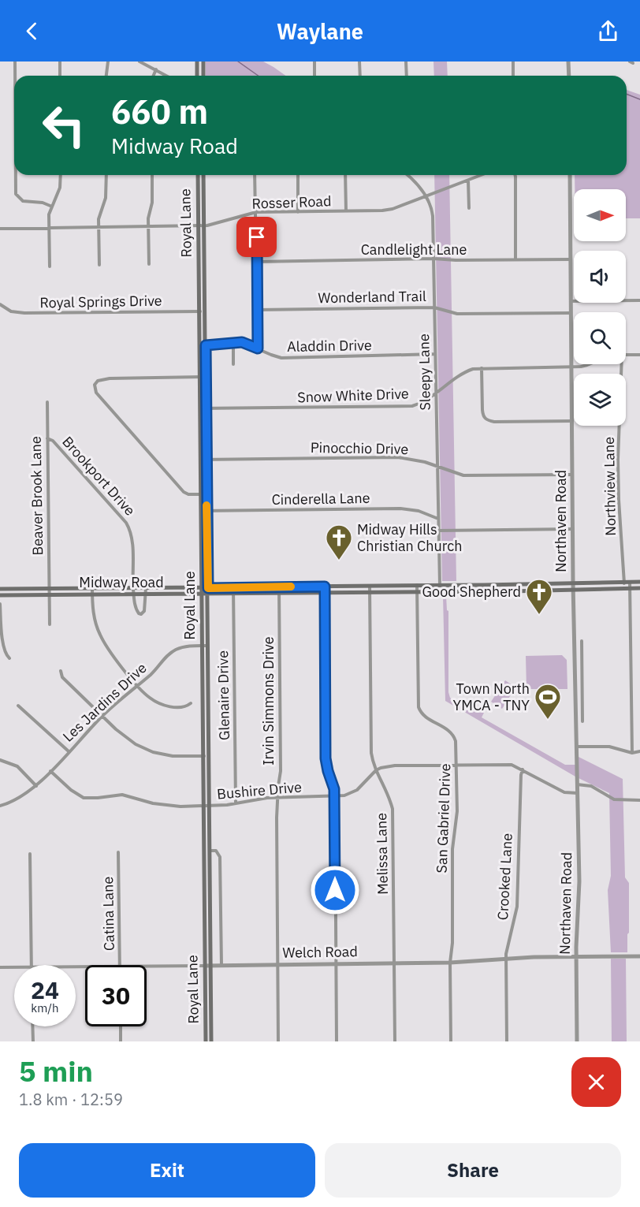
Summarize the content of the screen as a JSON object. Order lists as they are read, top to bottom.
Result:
{
  "streets": {
    "main road": ["Royal Lane", "Midway Road"],
    "street": [
      "Rosser Road",
      "Candlelight Lane",
      "Wonderland Trail",
      "Royal Springs Drive",
      "Aladdin Drive",
      "Sleepy Lane",
      "Snow White Drive",
      "Pinocchio Drive",
      "Brookport Drive",
      "Northview Lane",
      "Beaver Brook Lane",
      "Cinderella Lane",
      "Northaven Road",
      "Glenaire Drive",
      "Irvin Simmons Drive",
      "Les Jardins Drive",
      "Bushire Drive",
      "San Gabriel Drive",
      "Melissa Lane",
      "Crooked Lane",
      "Catina Lane",
      "Welch Road"
    ]
  },
  "crossings": [
    ["Rosser Road", "Royal Lane"],
    ["Rosser Road", "Sleepy Lane"],
    ["Royal Lane", "Royal Springs Drive"],
    ["Royal Lane", "Aladdin Drive"],
    ["Royal Lane", "Snow White Drive"],
    ["Royal Lane", "Pinocchio Drive"],
    ["Royal Lane", "Cinderella Lane"],
    ["Royal Lane", "Midway Road"],
    ["Royal Lane", "Les Jardins Drive"],
    ["Royal Lane", "Bushire Drive"],
    ["Royal Lane", "Welch Road"],
    ["Candlelight Lane", "Sleepy Lane"],
    ["Candlelight Lane", "Northaven Road"],
    ["Wonderland Trail", "Sleepy Lane"],
    ["Wonderland Trail", "Northaven Road"],
    ["Aladdin Drive", "Sleepy Lane"],
    ["Sleepy Lane", "Snow White Drive"],
    ["Sleepy Lane", "Pinocchio Drive"],
    ["Sleepy Lane", "Cinderella Lane"],
    ["Sleepy Lane", "Midway Road"],
    ["Snow White Drive", "Northaven Road"],
    ["Pinocchio Drive", "Northaven Road"],
    ["Brookport Drive", "Beaver Brook Lane"],
    ["Brookport Drive", "Midway Road"],
    ["Northview Lane", "Midway Road"],
    ["Beaver Brook Lane", "Midway Road"],
    ["Northaven Road", "Midway Road"],
    ["Northaven Road", "Welch Road"],
    ["Midway Road", "Glenaire Drive"],
    ["Midway Road", "Irvin Simmons Drive"],
    ["Midway Road", "San Gabriel Drive"],
    ["Midway Road", "Melissa Lane"],
    ["Glenaire Drive", "Bushire Drive"],
    ["Irvin Simmons Drive", "Bushire Drive"],
    ["Irvin Simmons Drive", "Welch Road"],
    ["Les Jardins Drive", "Bushire Drive"],
    ["Bushire Drive", "Melissa Lane"],
    ["San Gabriel Drive", "Welch Road"],
    ["Melissa Lane", "Welch Road"],
    ["Crooked Lane", "Welch Road"]
  ],
  "places": {
    "church": ["Midway Hills Christian Church", "Good Shepherd"],
    "sports": ["Town North YMCA - TNY"]
  },
  "north": "right",
  "page": {
    "header": "Waylane",
    "turn": ["660 m", "Midway Road"],
    "speed": "24 km/h",
    "limit": "30",
    "heading": ["5 min", "1.8 km · 12:59"],
    "buttons": ["Exit", "Share"]
  }
}
